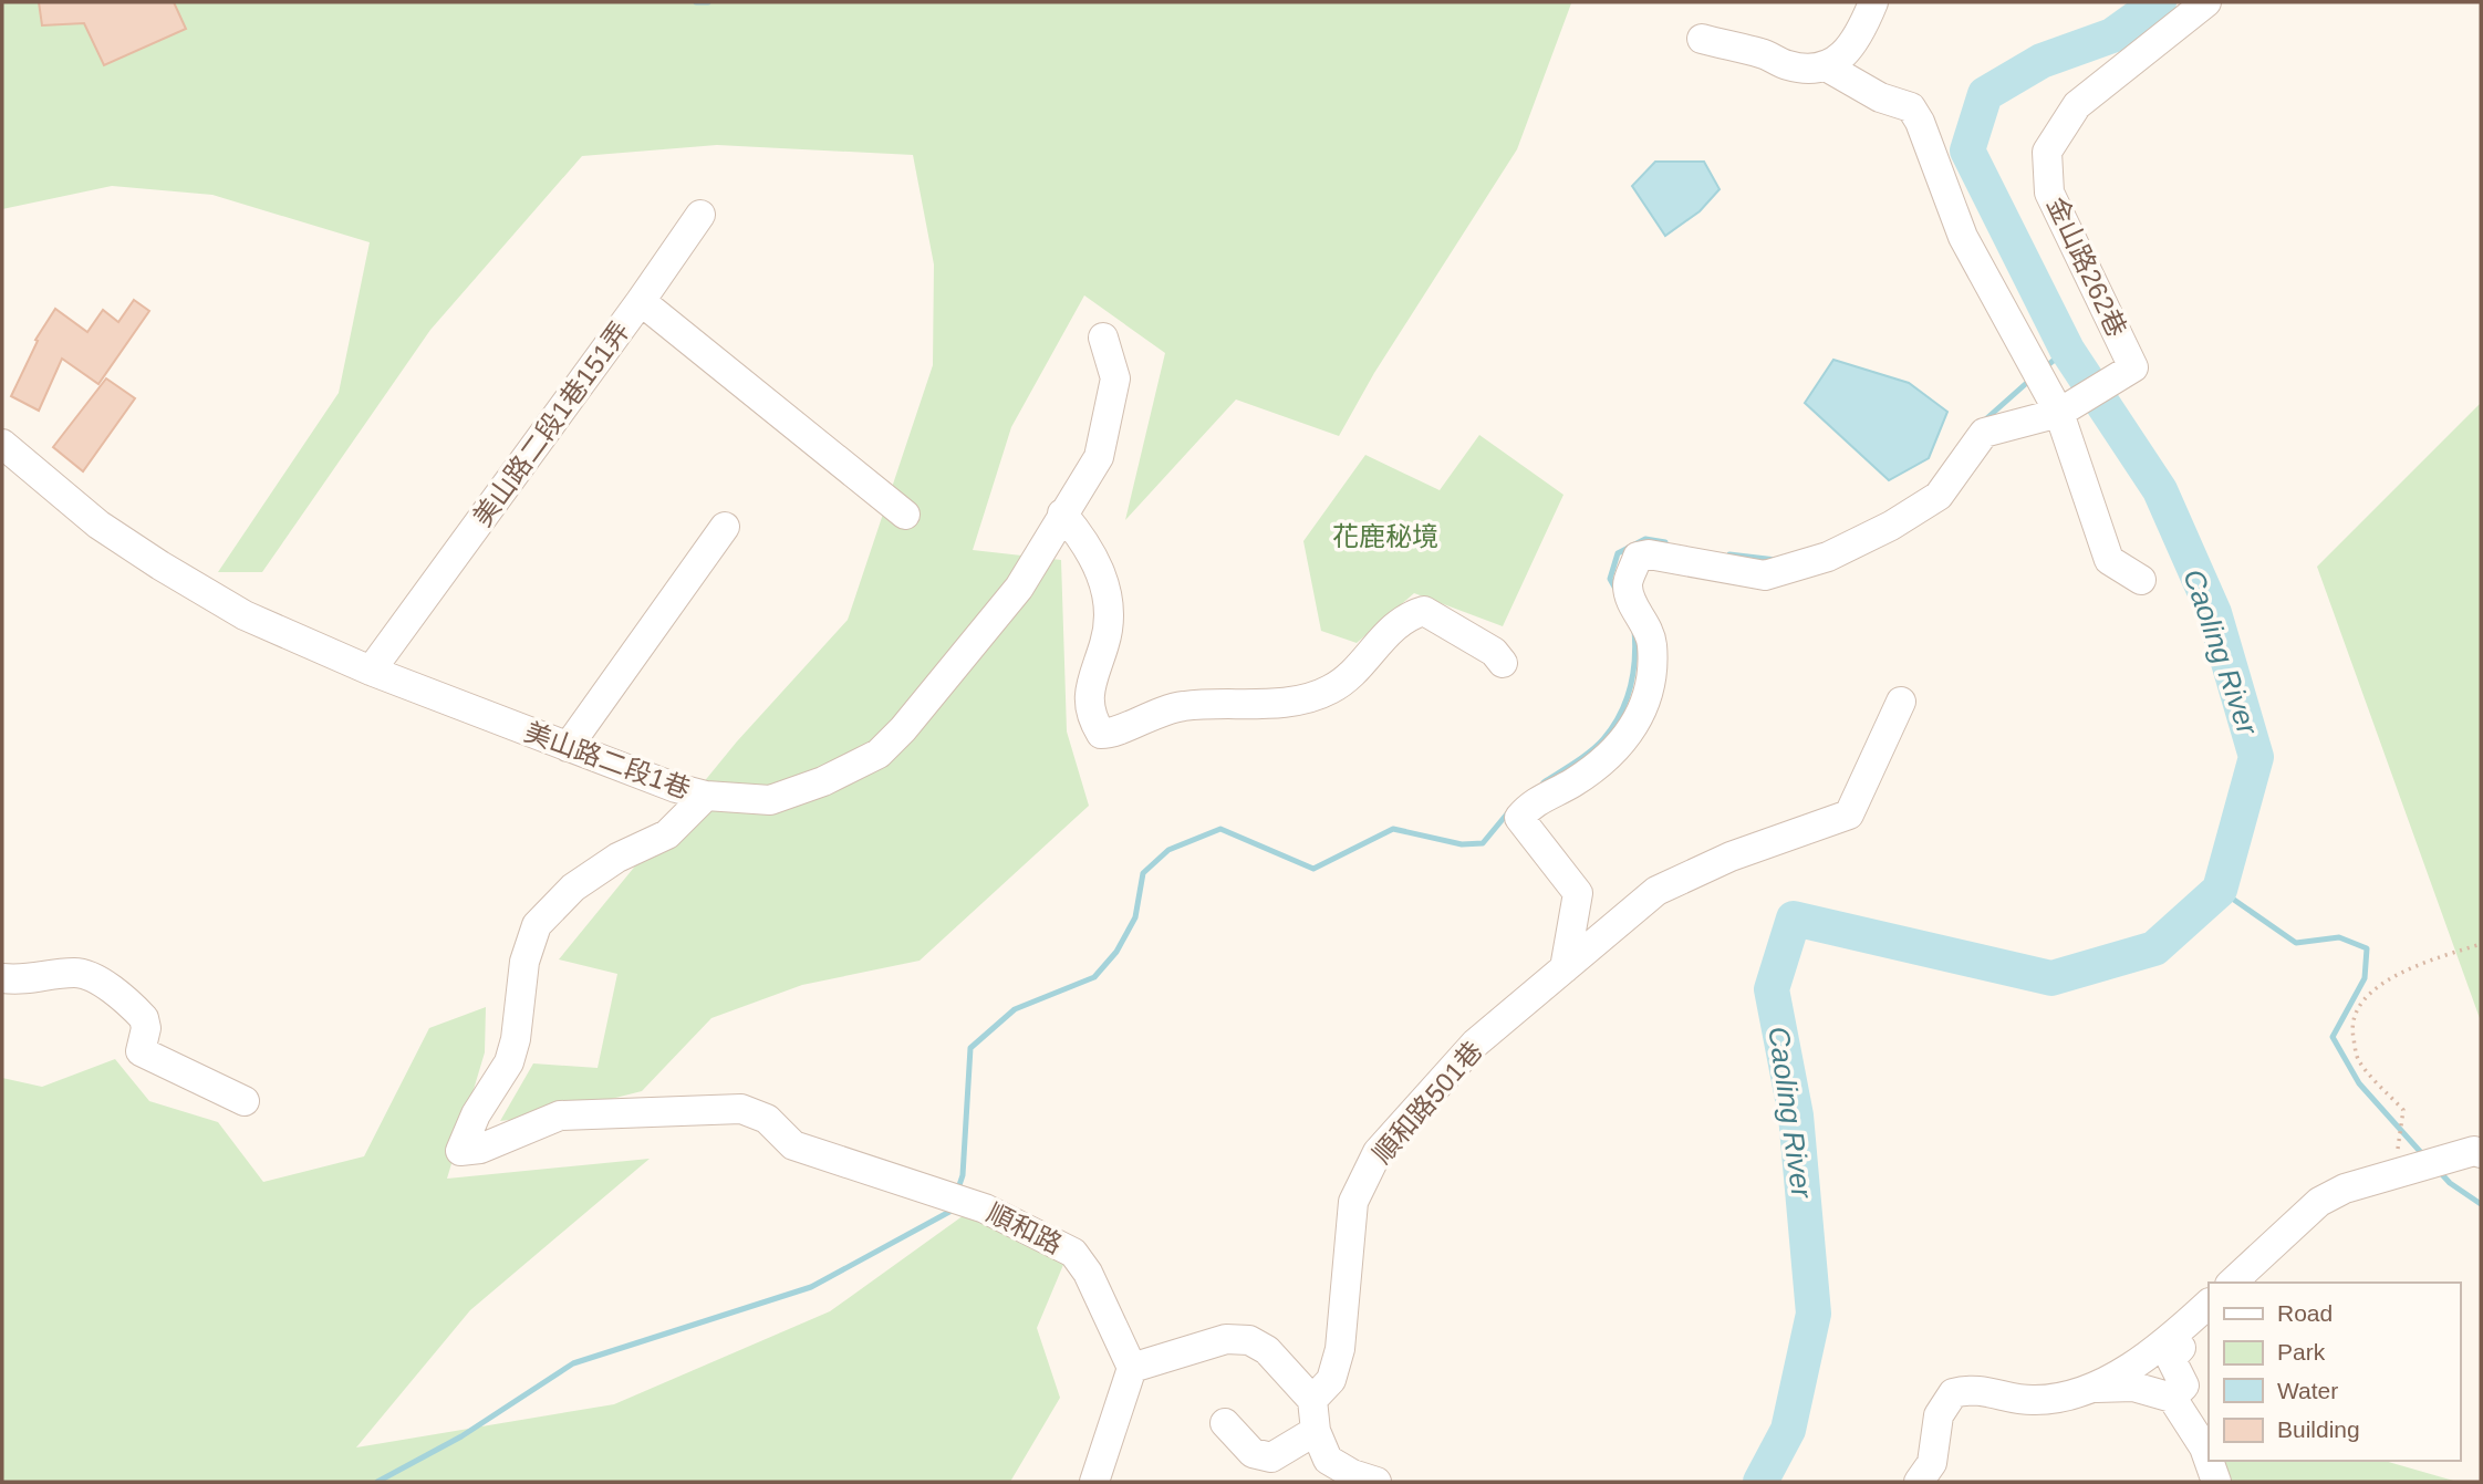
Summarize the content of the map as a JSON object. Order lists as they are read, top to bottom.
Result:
{
  "streets": {
    "street": [
      "金山路262巷",
      "美山路二段1巷151弄",
      "美山路二段1巷",
      "順和路501巷",
      "順和路"
    ]
  },
  "crossings": [
    ["美山路二段1巷151弄", "美山路二段1巷"],
    ["美山路二段1巷", "順和路"]
  ],
  "water": ["Caoling River"],
  "parks": ["花鹿秘境"],
  "legend": [
    "Road",
    "Park",
    "Water",
    "Building"
  ]
}
